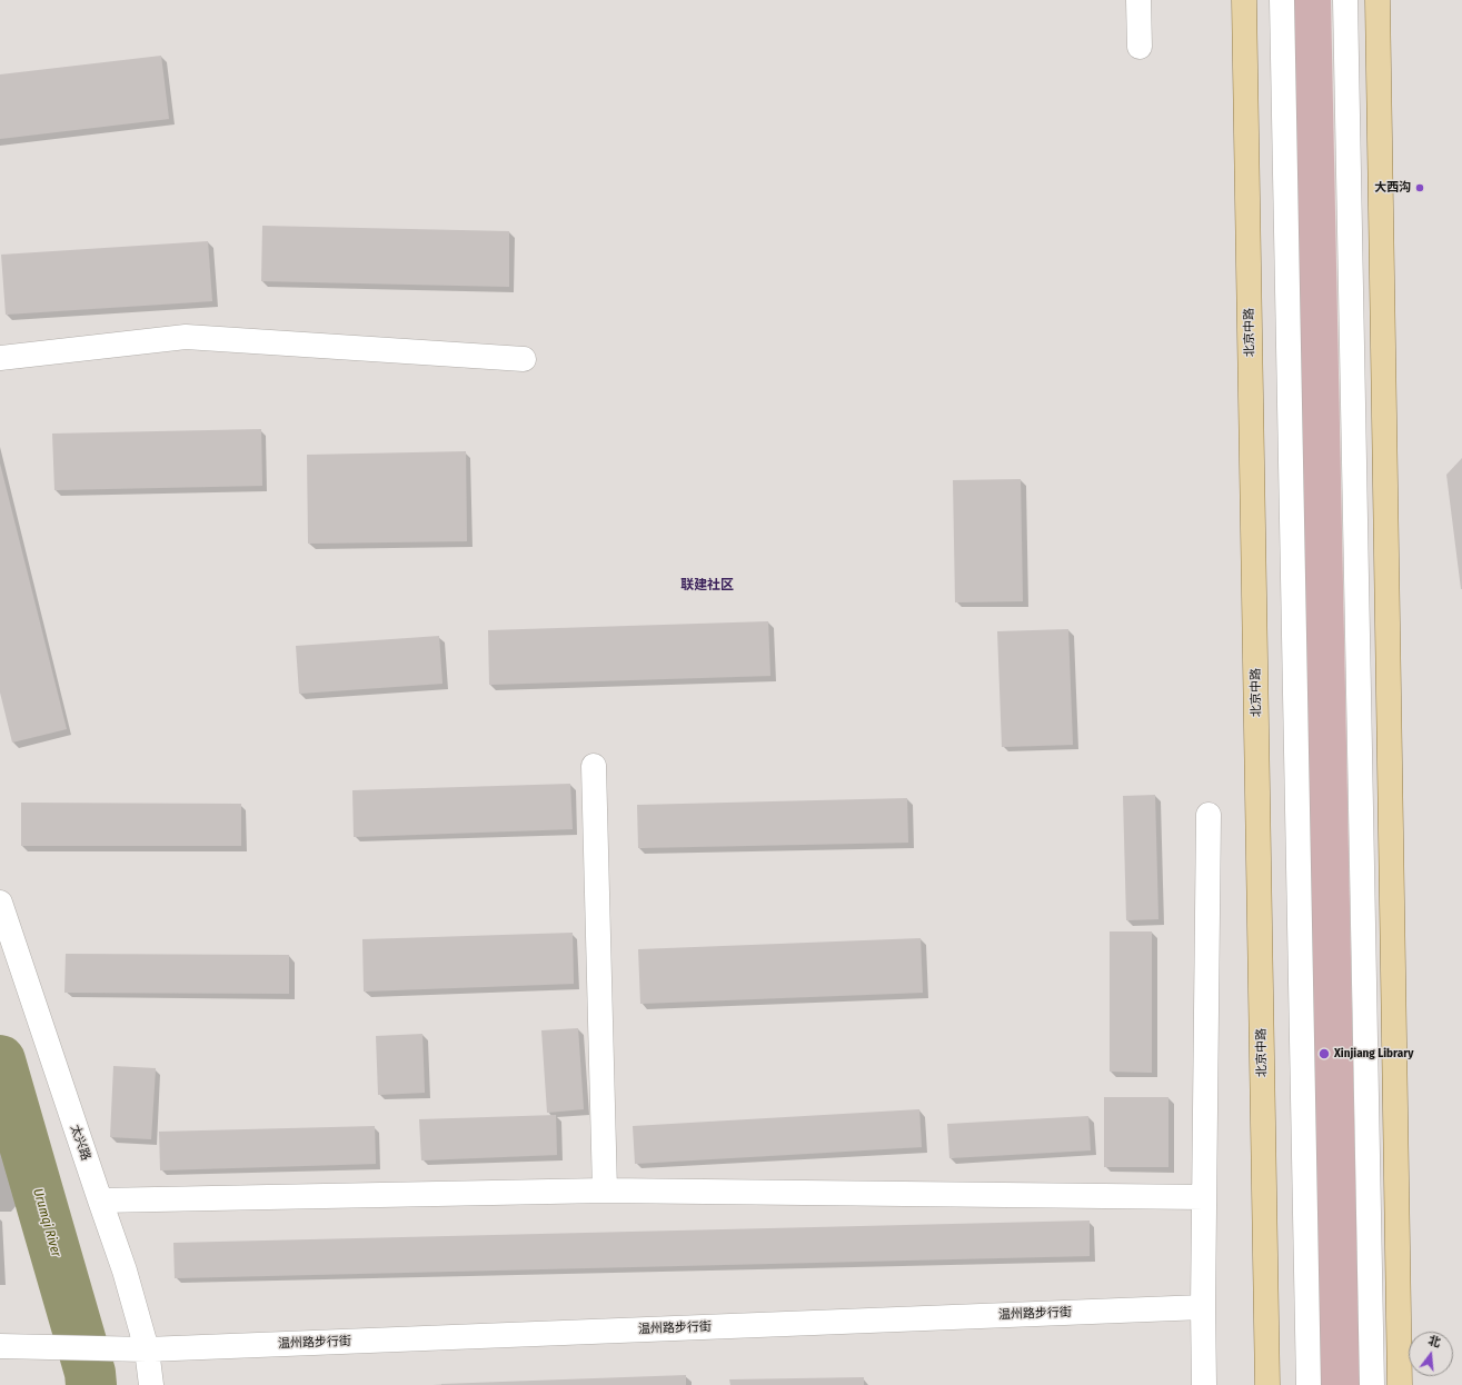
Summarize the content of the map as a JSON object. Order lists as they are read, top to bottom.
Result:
{
  "streets": {
    "main road": ["北京中路"],
    "street": ["太兴路", "温州路步行街"]
  },
  "crossings": [
    ["太兴路", "温州路步行街"]
  ],
  "districts": ["联建社区"],
  "water": ["Urumqi River"],
  "places": ["大西沟", "Xinjiang Library"],
  "north": "top"
}
